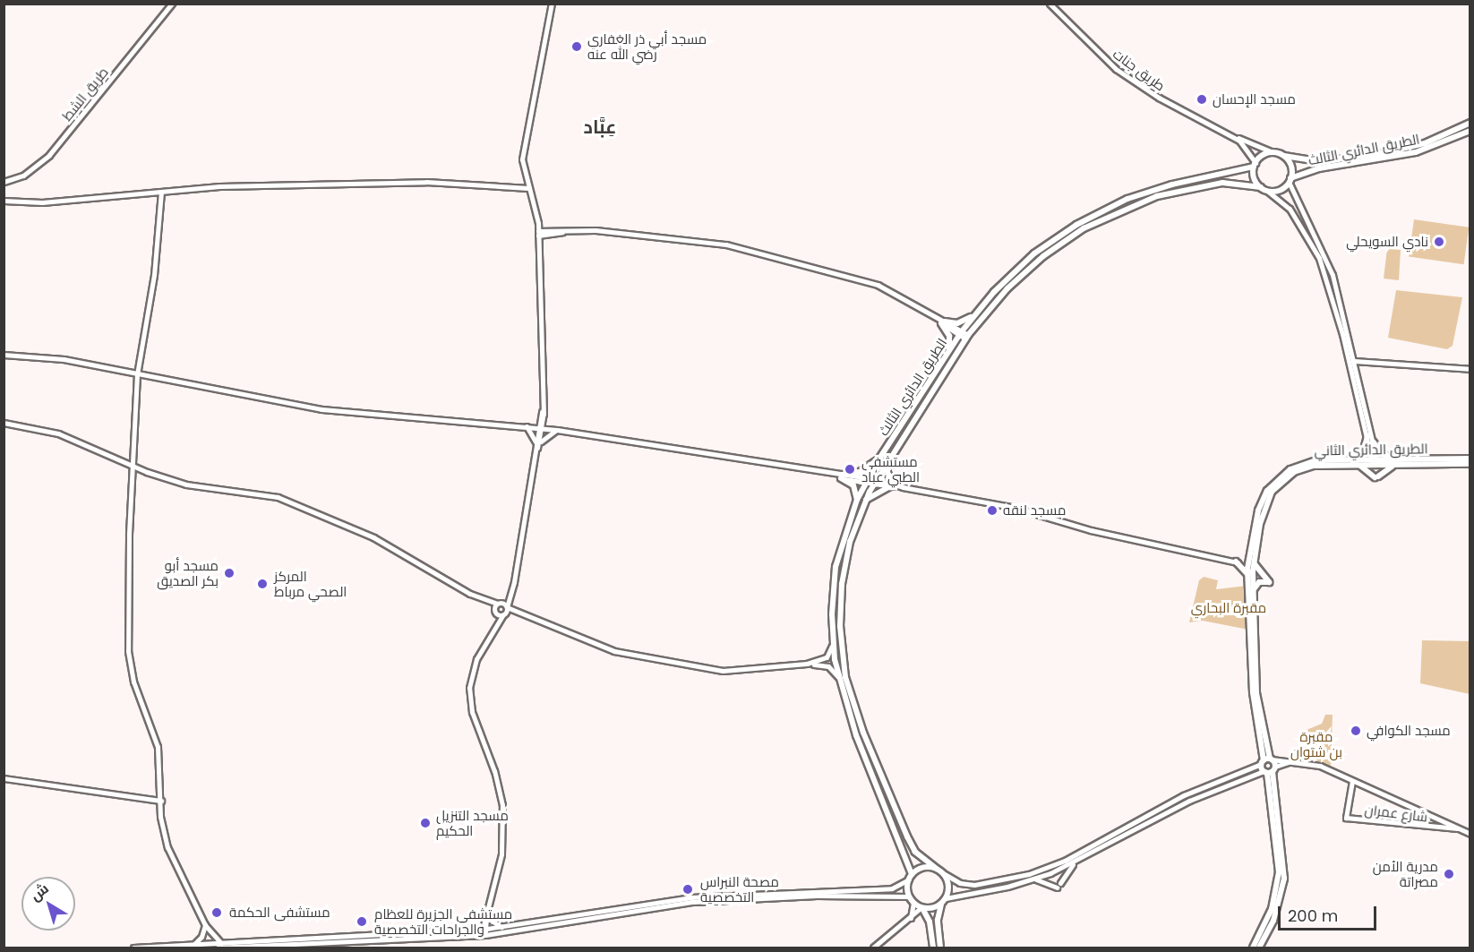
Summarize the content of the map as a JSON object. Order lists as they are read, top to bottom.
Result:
{
  "streets": {
    "main road": ["الطريق الدائري الثالث", "الطريق الدائري الثاني"],
    "street": ["طريق جنات", "طريق الشط", "شارع عمران"]
  },
  "districts": ["عِبَّاد"],
  "parks": ["مقبرة البحاري", "مقبرة بن شتوان"],
  "places": [
    "مسجد أبي ذر الغفاري رضي الله عنه",
    "مسجد الإحسان",
    "نادي السويحلي",
    "مستشفى الطبي عباد",
    "مسجد لنقه",
    "مسجد أبو بكر الصديق",
    "المركز الصحي مرباط",
    "مسجد الكوافي",
    "مسجد التنزيل الحكيم",
    "مدرية الأمن مصراتة",
    "مصحة النبراس التخصصية",
    "مستشفى الحكمة",
    "مستشفى الجزيرة للعظام والجراحات التخصصية"
  ],
  "scale_bar": "200 m",
  "north": "top left"
}
